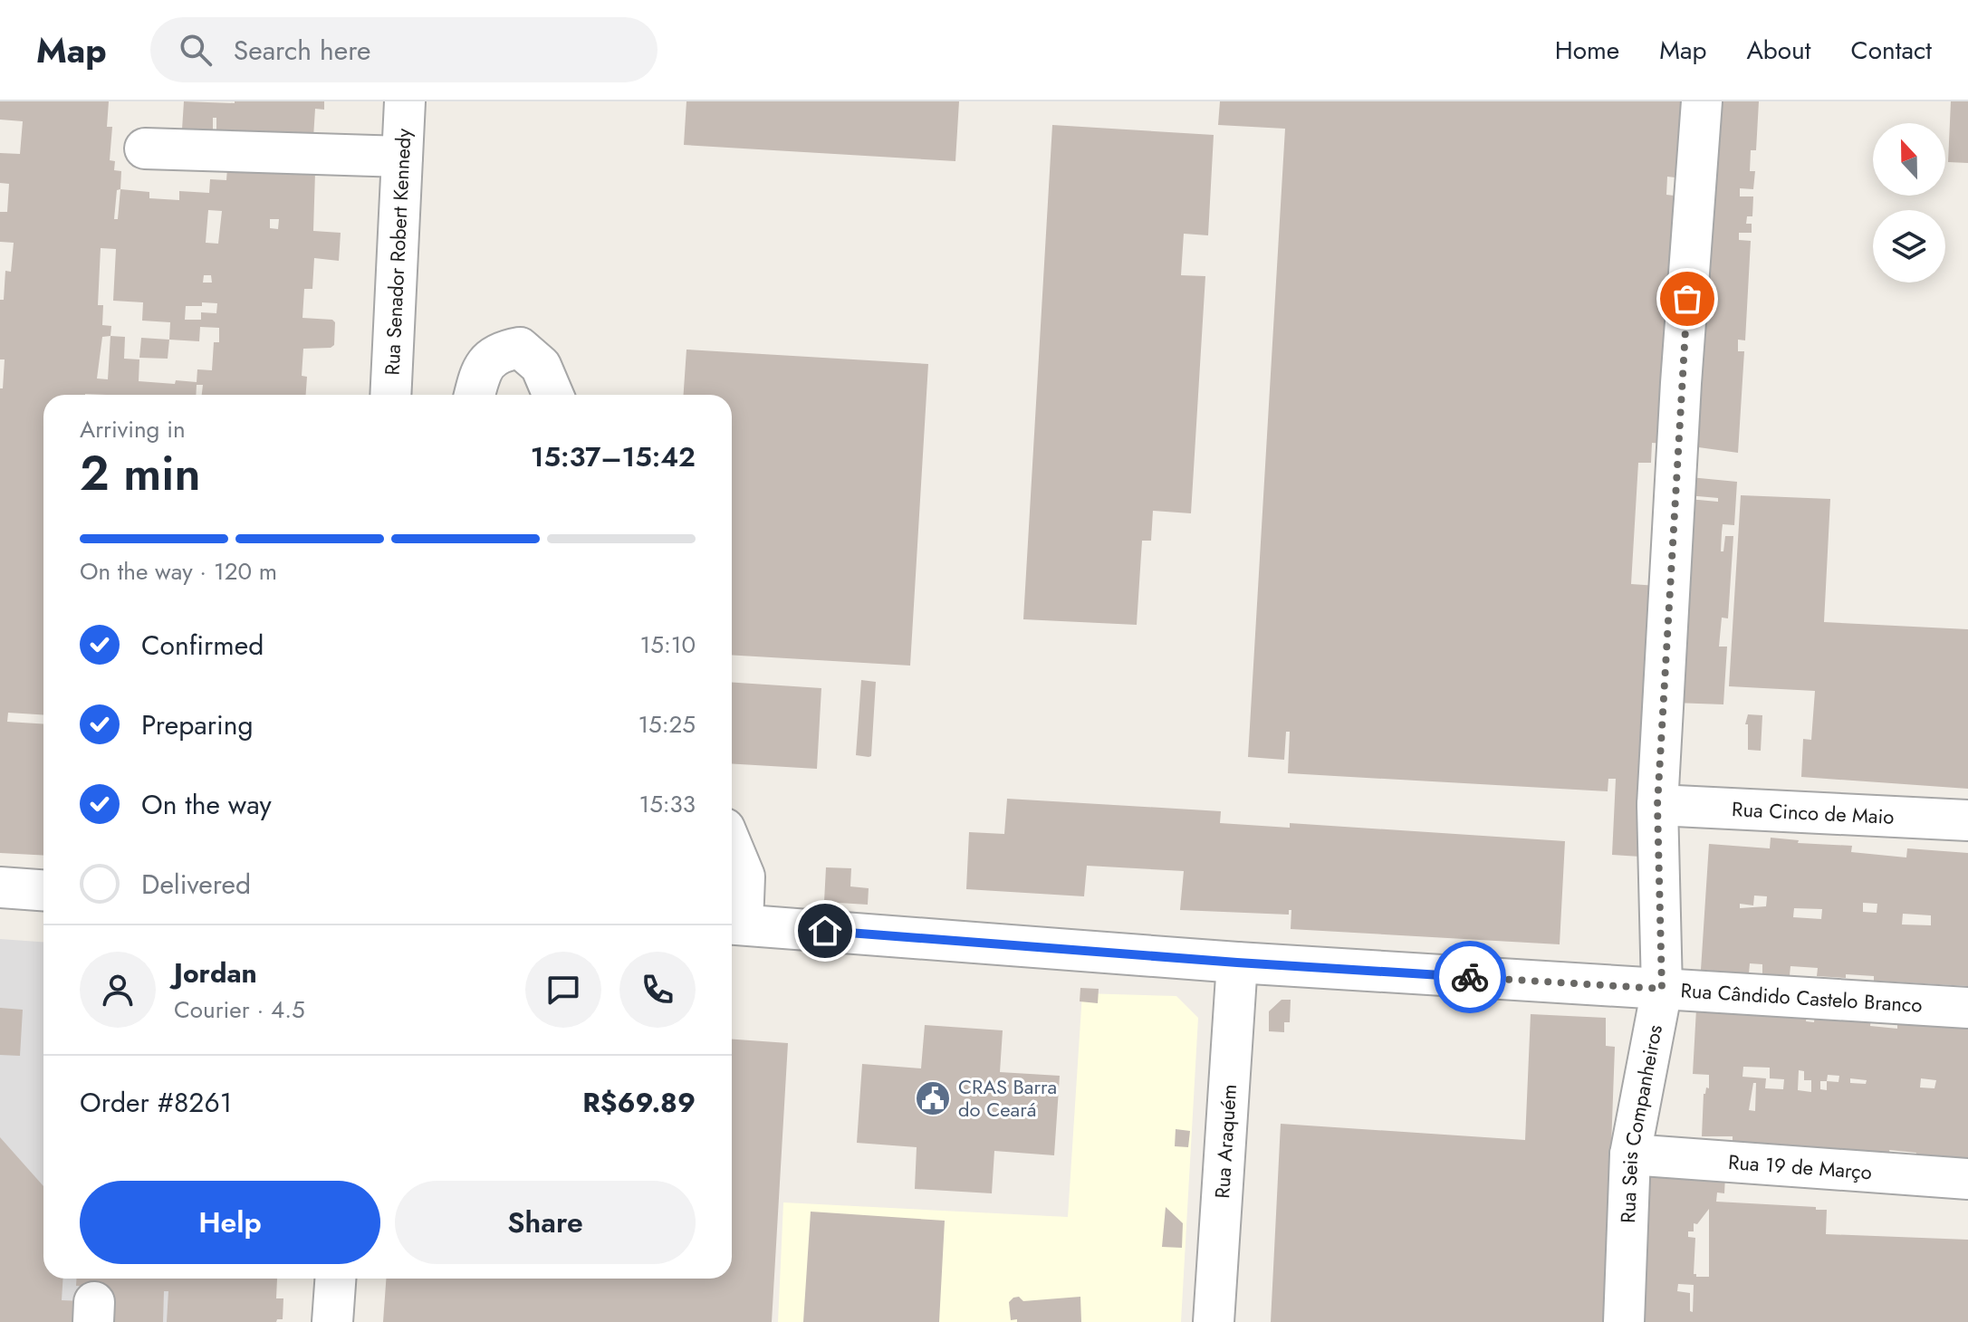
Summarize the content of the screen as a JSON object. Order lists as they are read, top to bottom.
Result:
{
  "streets": {
    "street": [
      "Rua Senador Robert Kennedy",
      "Rua Cinco de Maio",
      "Rua Cândido Castelo Branco",
      "Rua Seis Companheiros",
      "Rua Araquém",
      "Rua 19 de Março"
    ]
  },
  "crossings": [
    ["Rua Cinco de Maio", "Rua Seis Companheiros"],
    ["Rua Cândido Castelo Branco", "Rua Seis Companheiros"],
    ["Rua Cândido Castelo Branco", "Rua Araquém"],
    ["Rua Seis Companheiros", "Rua 19 de Março"]
  ],
  "places": {
    "public building": ["CRAS Barra do Ceará"]
  },
  "north": "top",
  "page": {
    "header": "Map",
    "search": "Search here",
    "nav": [
      "Home",
      "Map",
      "About",
      "Contact"
    ],
    "heading": ["2 min", "Arriving in", "15:37–15:42"],
    "panel": [
      "Jordan",
      "Courier · 4.5",
      "Order #8261",
      "R$69.89"
    ],
    "bar": "On the way · 120 m",
    "list": [
      ["Confirmed", "15:10"],
      ["Preparing", "15:25"],
      ["On the way", "15:33"],
      "Delivered"
    ],
    "buttons": ["Help", "Share"]
  }
}
